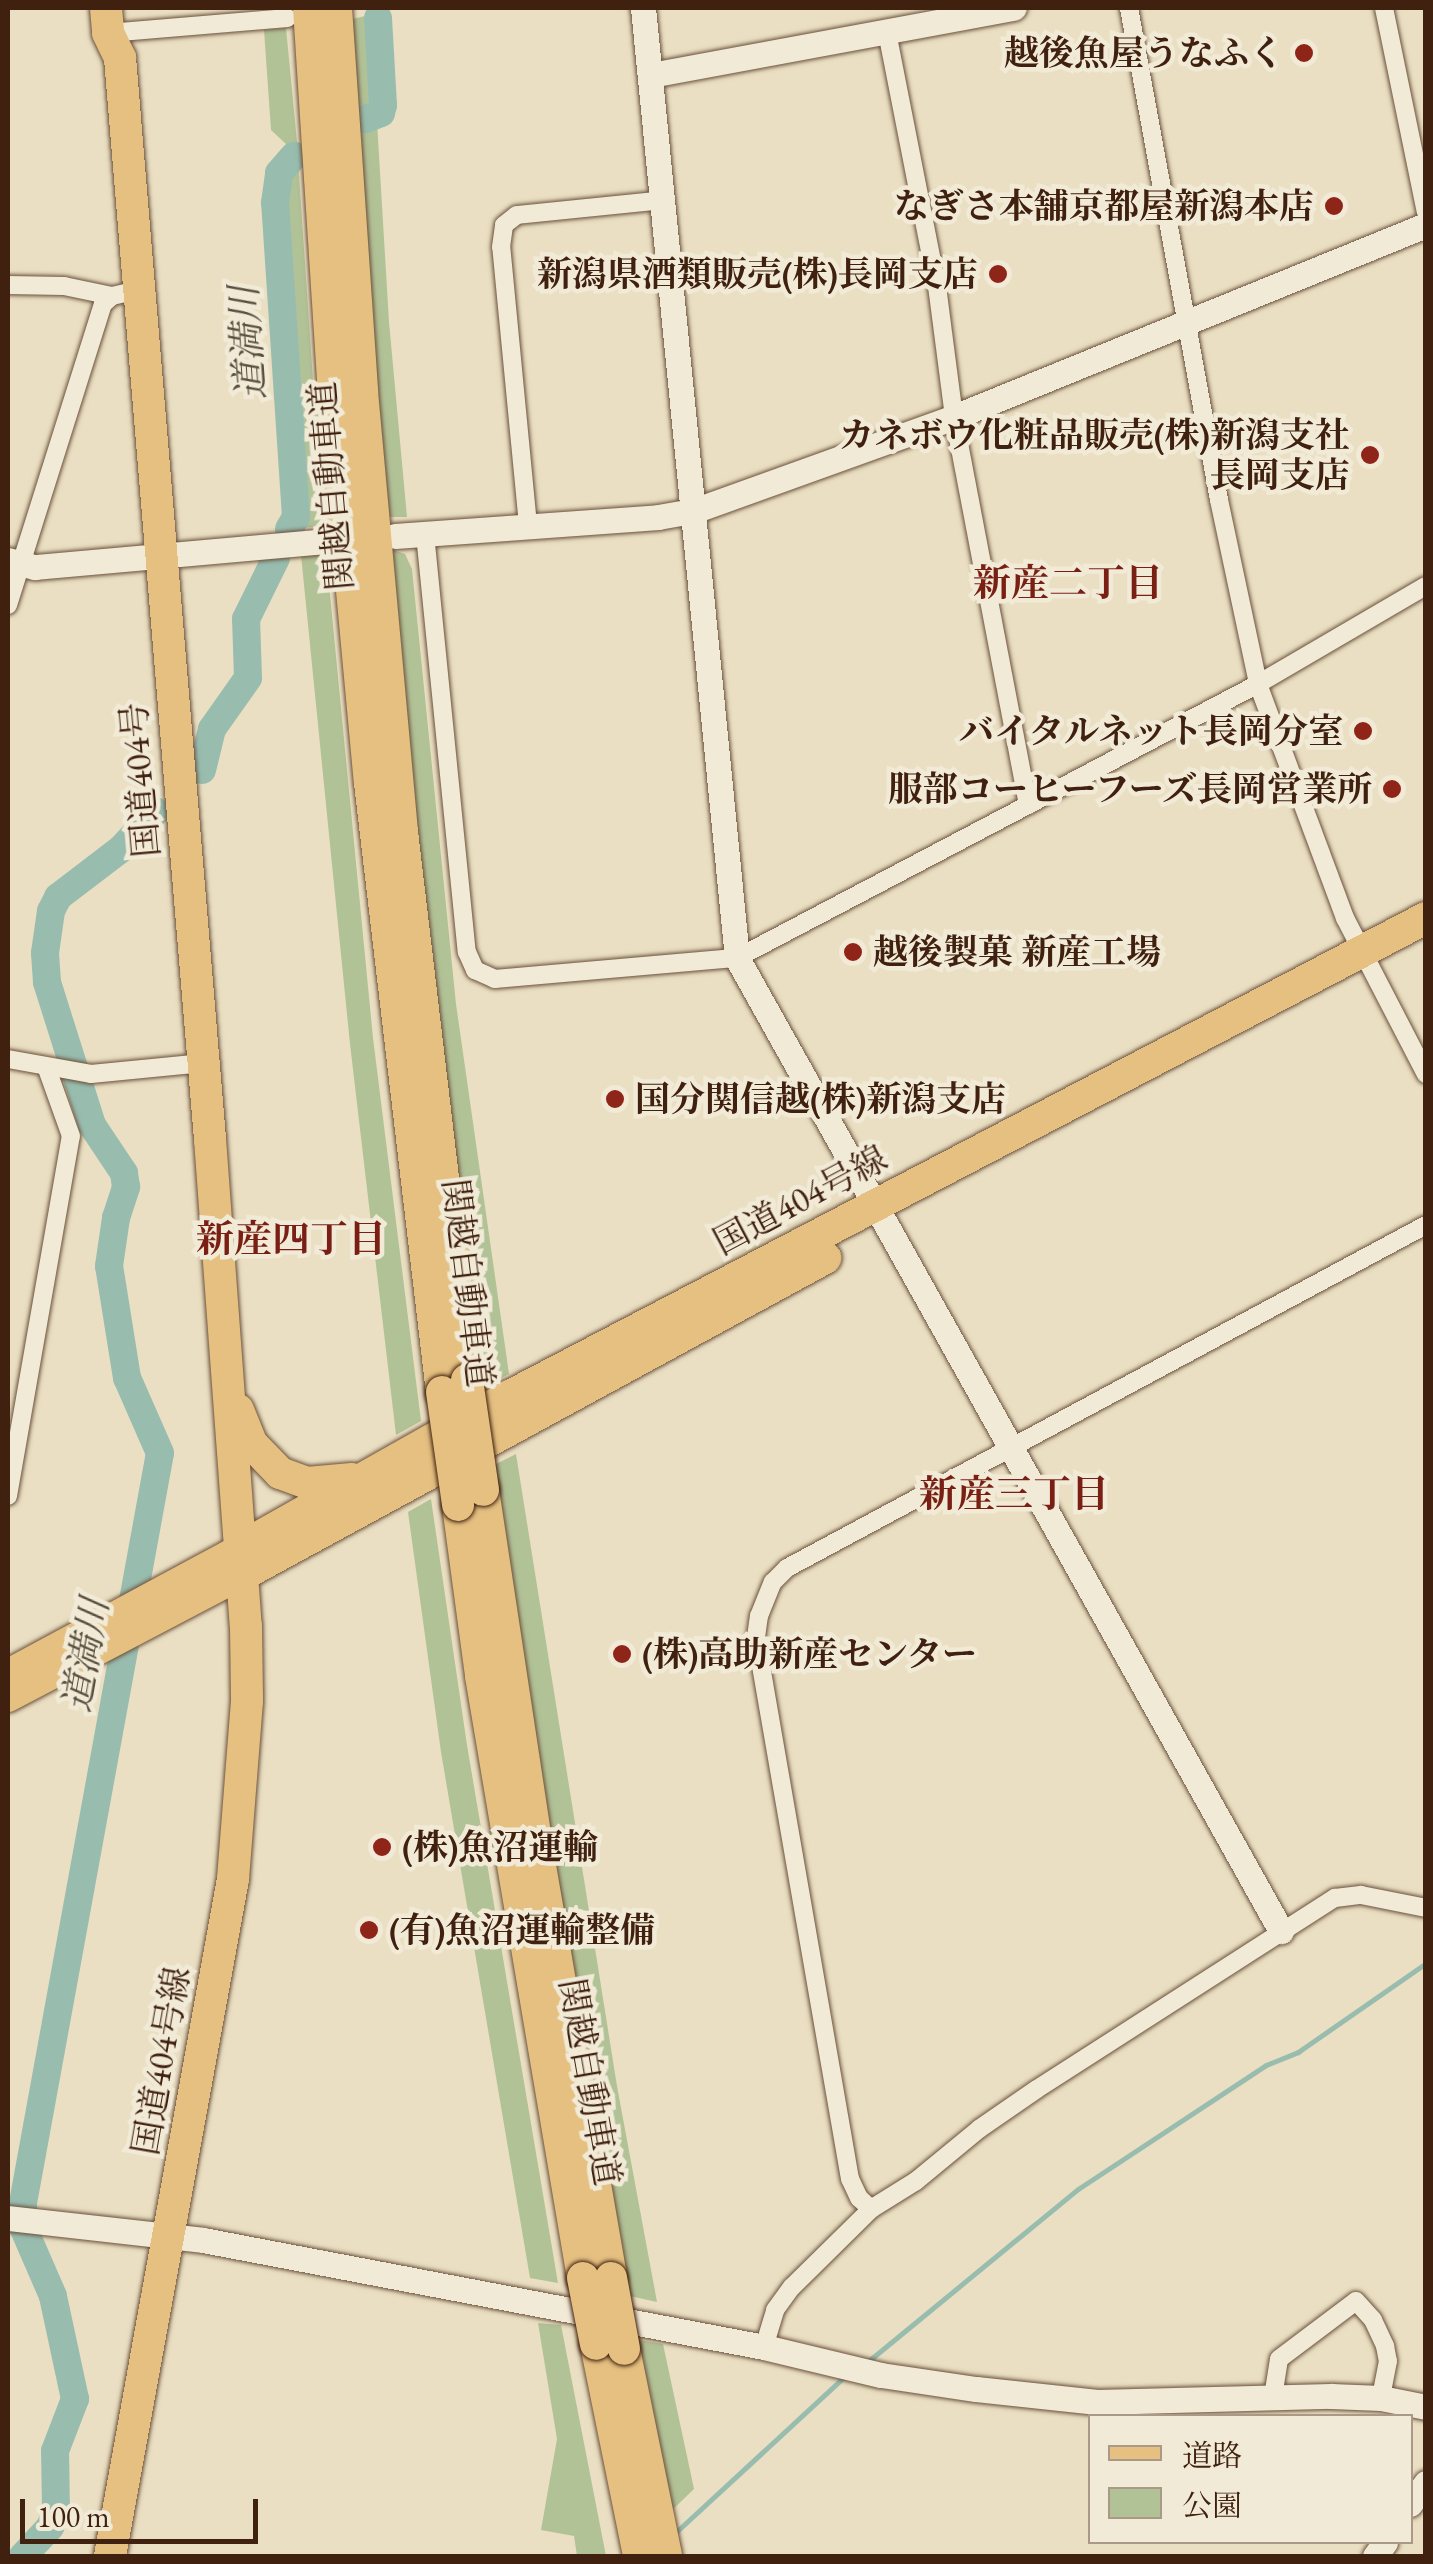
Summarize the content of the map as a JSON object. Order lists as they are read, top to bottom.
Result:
{
  "streets": {
    "highway": ["関越自動車道", "国道404号", "国道404号線"]
  },
  "crossings": [
    ["国道404号", "国道404号線"]
  ],
  "districts": ["新産二丁目", "新産四丁目", "新産三丁目"],
  "water": ["道満川"],
  "places": [
    "越後魚屋うなふく",
    "なぎさ本舗京都屋新潟本店",
    "新潟県酒類販売(株)長岡支店",
    "カネボウ化粧品販売(株)新潟支社 長岡支店",
    "バイタルネット長岡分室",
    "服部コーヒーフーズ長岡営業所",
    "越後製菓 新産工場",
    "国分関信越(株)新潟支店",
    "(株)高助新産センター",
    "(株)魚沼運輸",
    "(有)魚沼運輸整備"
  ],
  "legend": ["道路", "公園"],
  "scale_bar": "100 m"
}
